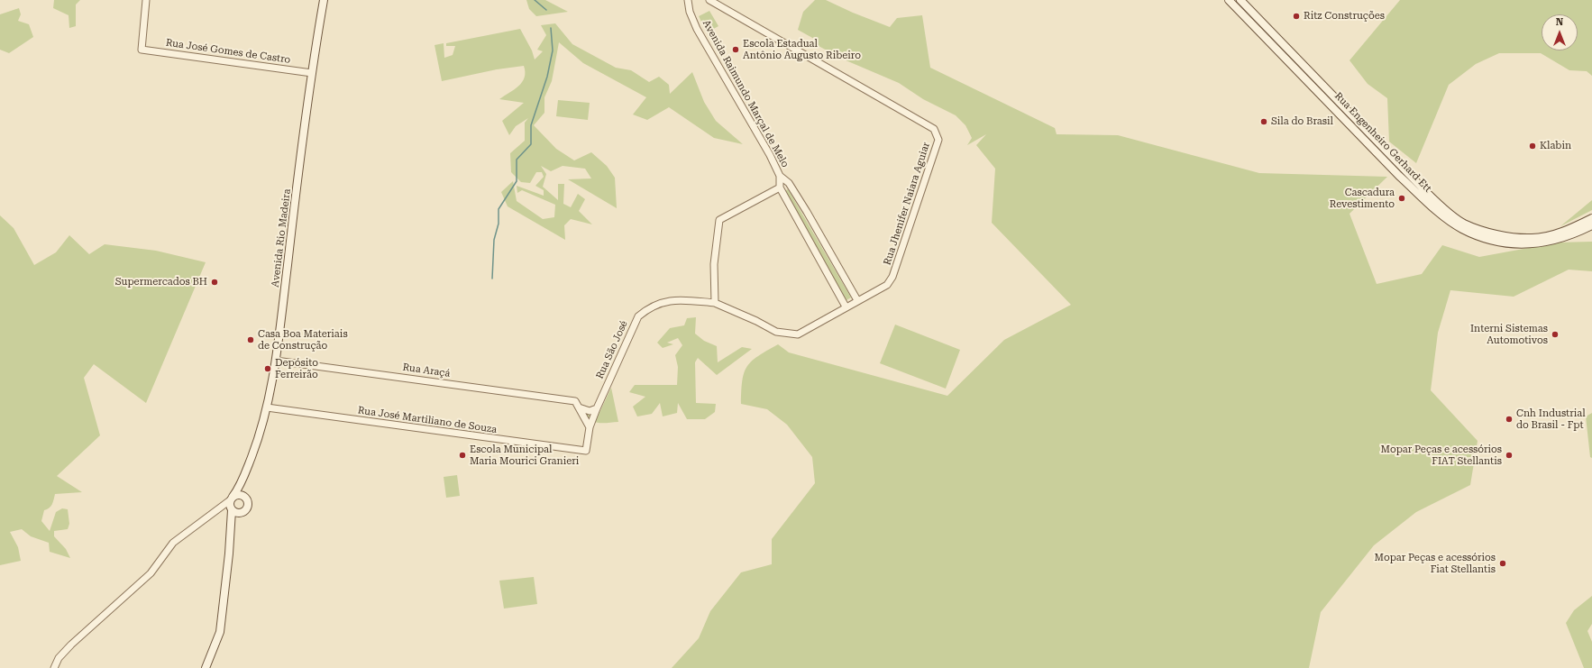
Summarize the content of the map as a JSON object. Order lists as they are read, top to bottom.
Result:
{
  "streets": {
    "main road": ["Rua Engenheiro Gerhard Ett", "Avenida Rio Madeira"],
    "street": [
      "Rua José Gomes de Castro",
      "Avenida Raimundo Marçal de Melo",
      "Rua Jhenifer Naiara Aguiar",
      "Rua São José",
      "Rua Araçá",
      "Rua José Martiliano de Souza"
    ]
  },
  "crossings": [
    ["Rua José Gomes de Castro", "Avenida Rio Madeira"],
    ["Avenida Raimundo Marçal de Melo", "Rua Jhenifer Naiara Aguiar"],
    ["Rua Jhenifer Naiara Aguiar", "Rua São José"],
    ["Avenida Rio Madeira", "Rua Araçá"],
    ["Avenida Rio Madeira", "Rua José Martiliano de Souza"],
    ["Rua São José", "Rua José Martiliano de Souza"]
  ],
  "places": [
    "Ritz Construções",
    "Escola Estadual Antônio Augusto Ribeiro",
    "Sila do Brasil",
    "Klabin",
    "Cascadura Revestimento",
    "Supermercados BH",
    "Interni Sistemas Automotivos",
    "Casa Boa Materiais de Construção",
    "Depósito Ferreirão",
    "Cnh Industrial do Brasil - Fpt",
    "Escola Municipal Maria Mourici Granieri",
    "Mopar Peças e acessórios FIAT Stellantis",
    "Mopar Peças e acessórios Fiat Stellantis"
  ],
  "north": "top"
}
